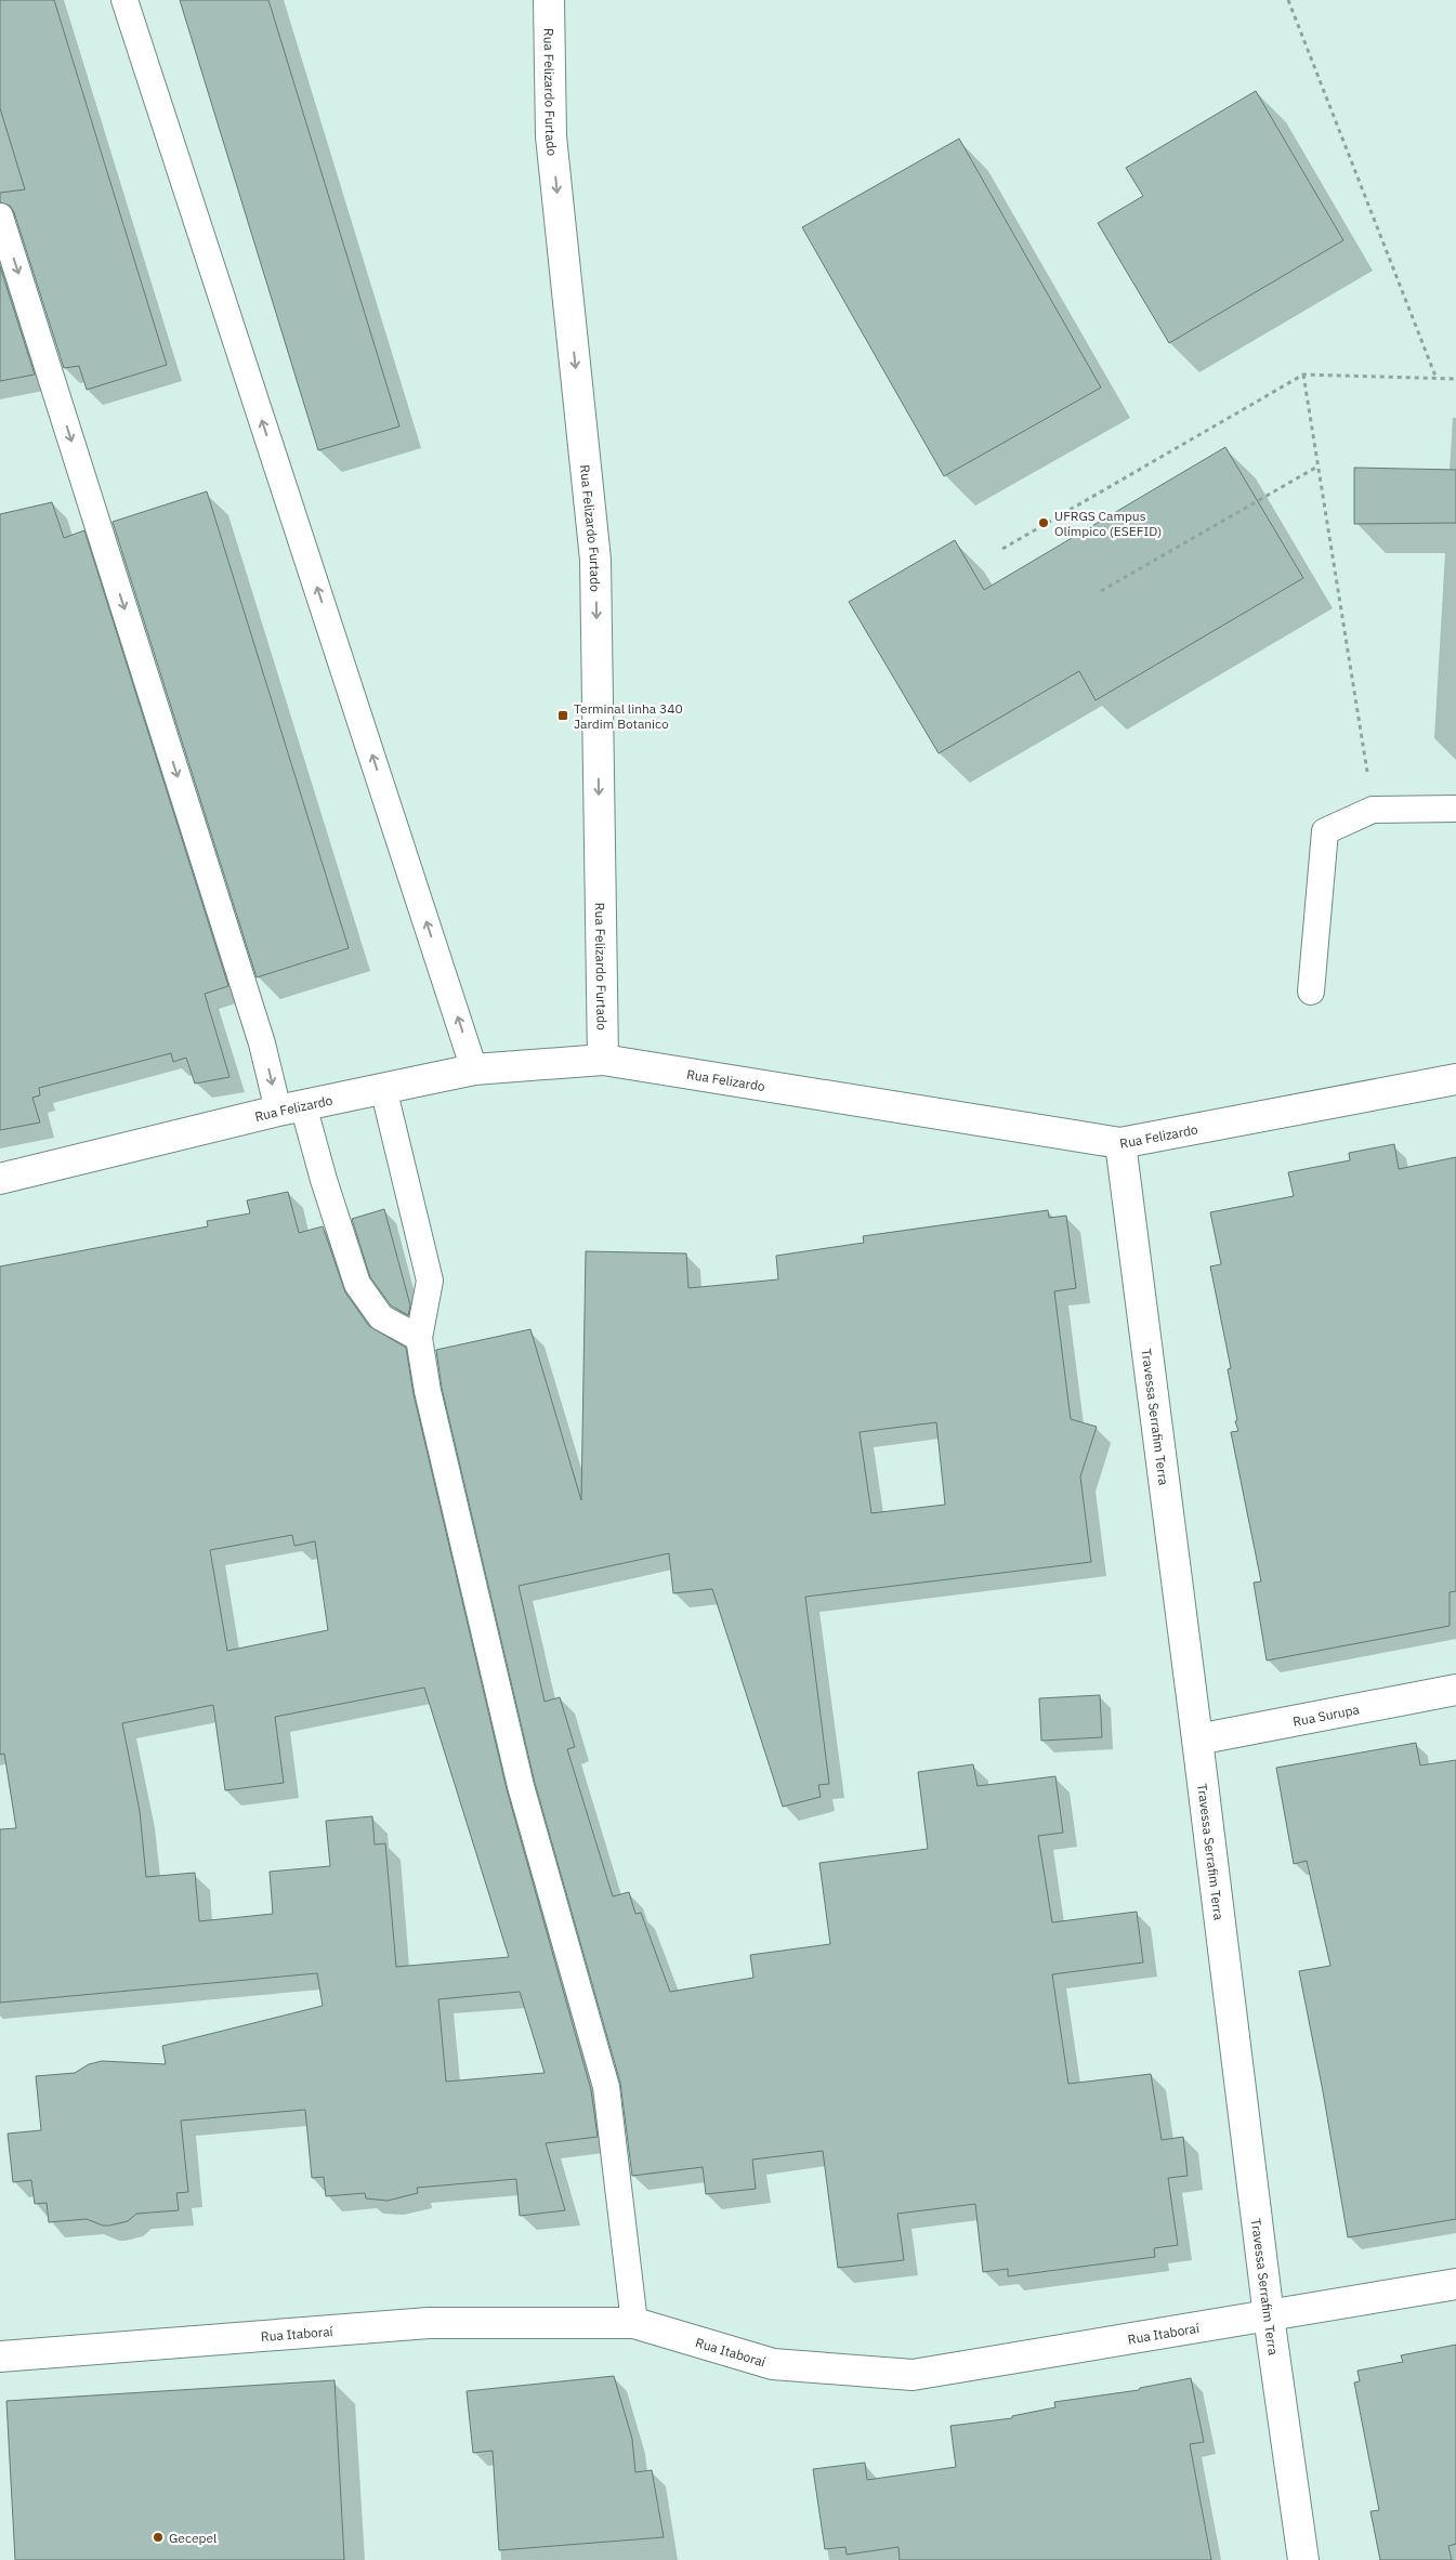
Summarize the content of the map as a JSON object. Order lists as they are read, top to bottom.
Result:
{
  "streets": {
    "street": [
      "Rua Felizardo Furtado",
      "Rua Felizardo",
      "Travessa Serrafim Terra",
      "Rua Surupa",
      "Rua Itaboraí"
    ]
  },
  "crossings": [
    ["Rua Felizardo Furtado", "Rua Felizardo"],
    ["Rua Felizardo", "Travessa Serrafim Terra"],
    ["Travessa Serrafim Terra", "Rua Surupa"],
    ["Travessa Serrafim Terra", "Rua Itaboraí"]
  ],
  "one_way": ["Rua Felizardo Furtado"],
  "places": {
    "other": ["UFRGS Campus Olímpico (ESEFID)", "Gecepel"],
    "transit": ["Terminal linha 340 Jardim Botanico"]
  }
}
